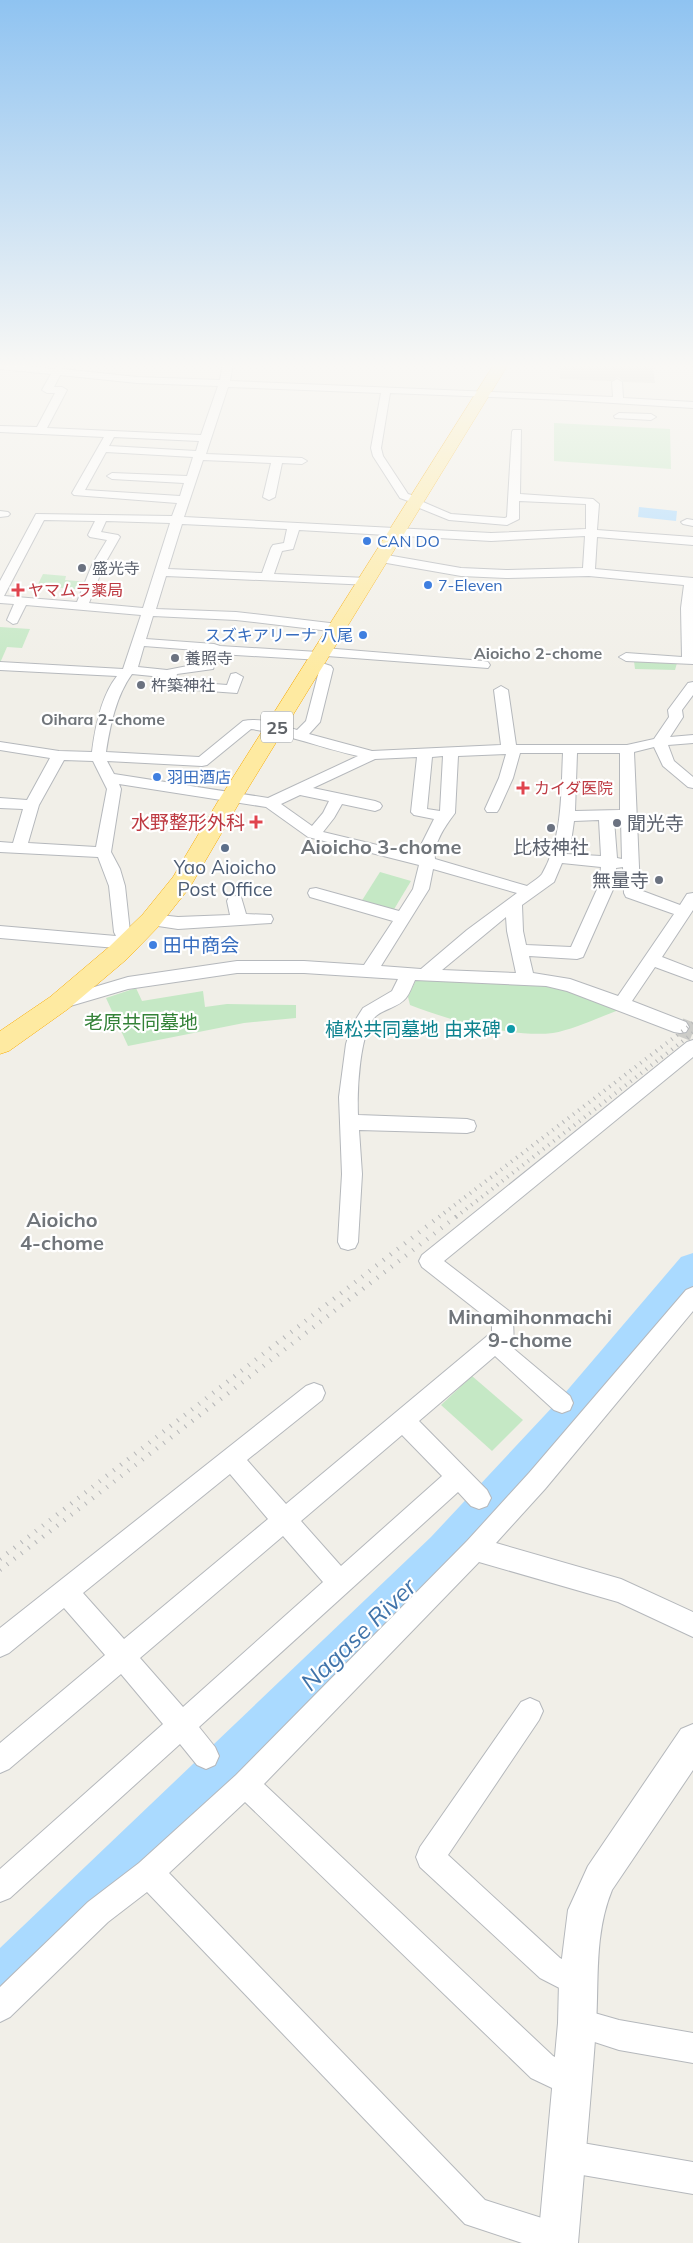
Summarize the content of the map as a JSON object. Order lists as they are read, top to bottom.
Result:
{
  "streets": {
    "highway": ["25"]
  },
  "districts": [
    "Aioicho 2-chome",
    "Oihara 2-chome",
    "Aioicho 3-chome",
    "Aioicho 4-chome",
    "Minamihonmachi 9-chome"
  ],
  "water": ["Nagase River"],
  "parks": ["老原共同墓地"],
  "places": {
    "other": [
      "CAN DO",
      "盛光寺",
      "7-Eleven",
      "スズキアリーナ 八尾",
      "養照寺",
      "杵築神社",
      "羽田酒店",
      "聞光寺",
      "比枝神社",
      "Yao Aioicho Post Office",
      "無量寺",
      "田中商会",
      "植松共同墓地 由来碑"
    ],
    "health": ["ヤマムラ薬局", "カイダ医院", "水野整形外科"]
  }
}
